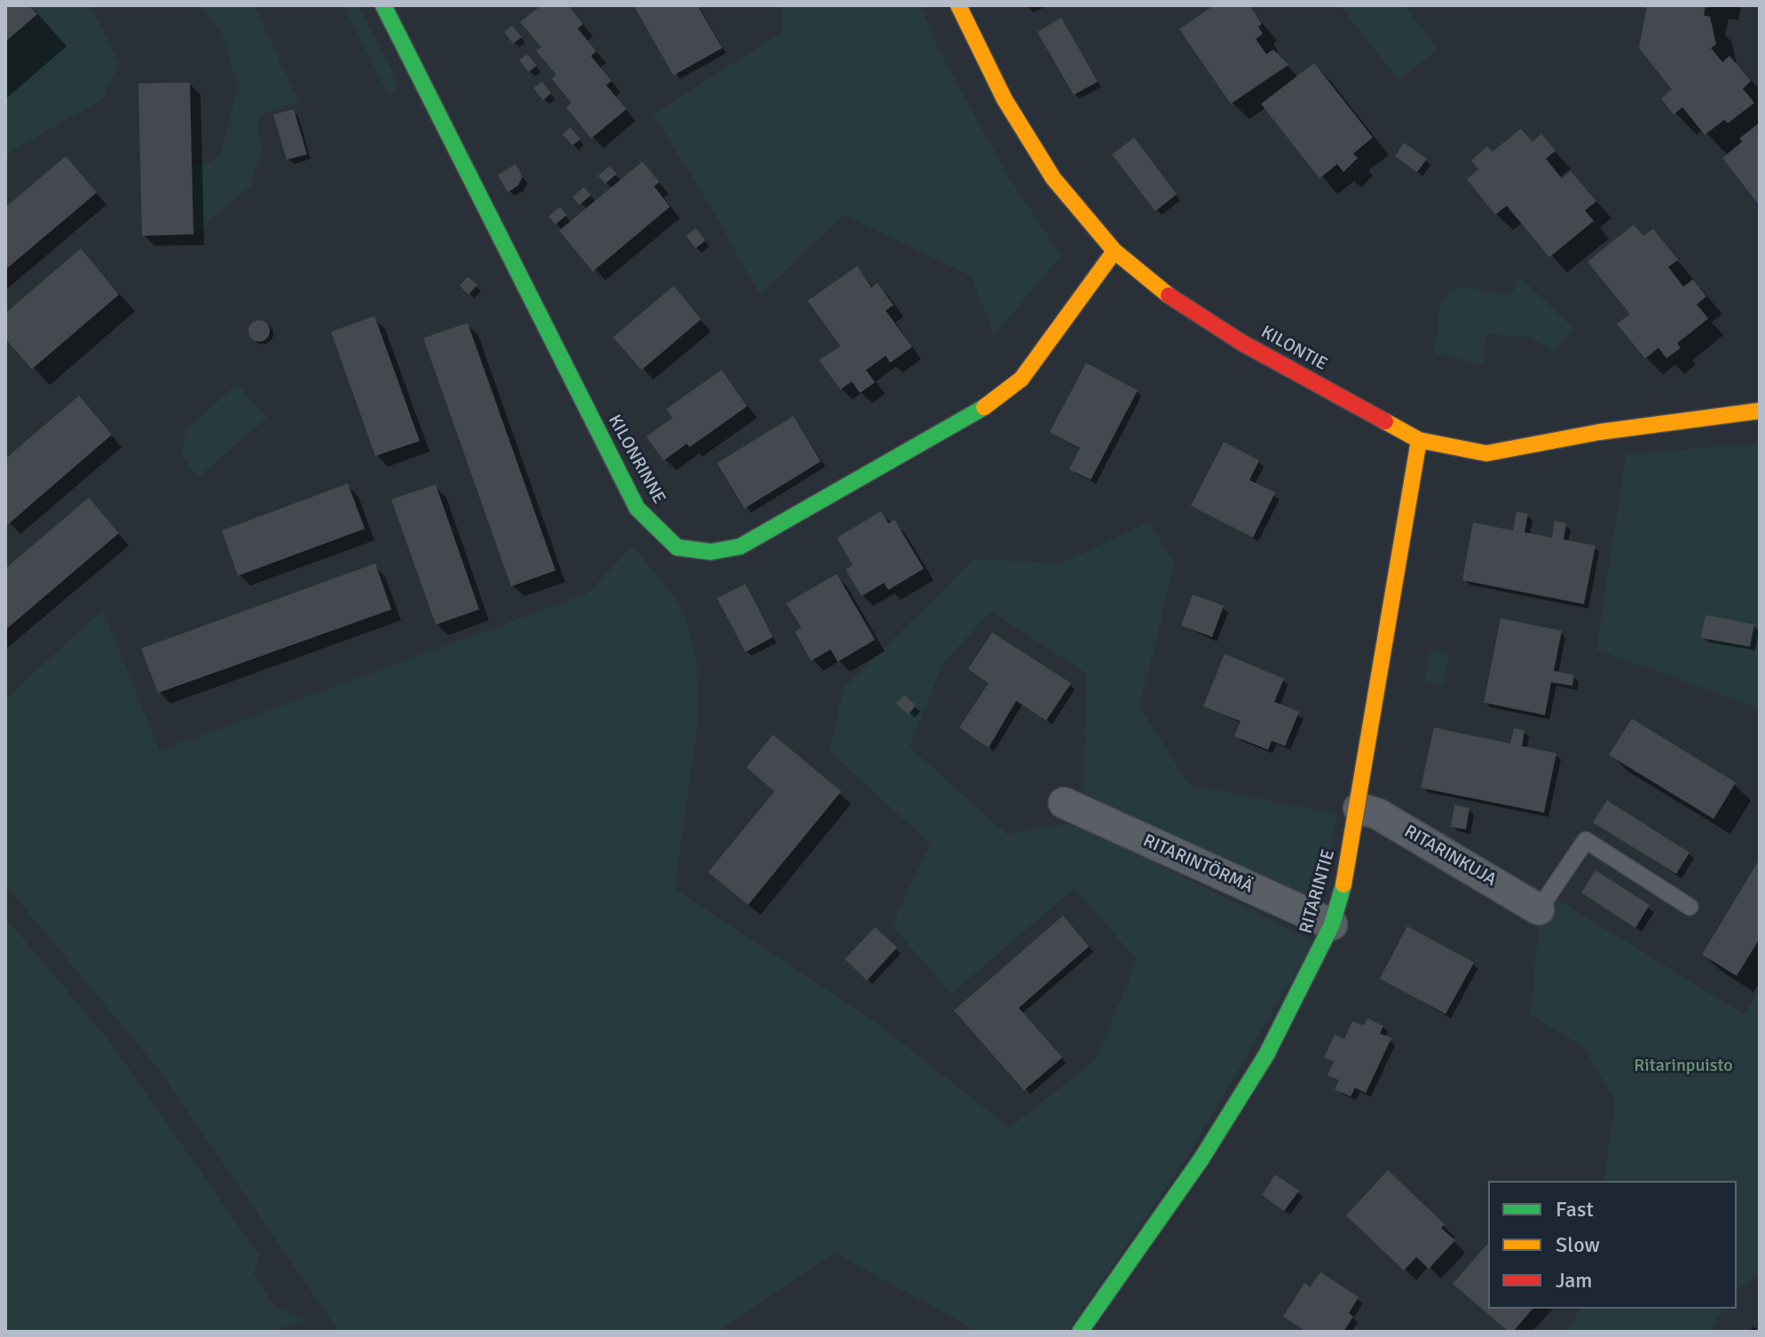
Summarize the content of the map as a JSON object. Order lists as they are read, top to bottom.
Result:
{
  "streets": {
    "street": [
      "KILONTIE",
      "KILONRINNE",
      "RITARINKUJA",
      "RITARINTÖRMÄ",
      "RITARINTIE"
    ]
  },
  "crossings": [
    ["KILONTIE", "KILONRINNE"],
    ["KILONTIE", "RITARINTIE"],
    ["RITARINKUJA", "RITARINTIE"],
    ["RITARINTÖRMÄ", "RITARINTIE"]
  ],
  "parks": ["Ritarinpuisto"],
  "legend": ["Fast", "Slow", "Jam"]
}
